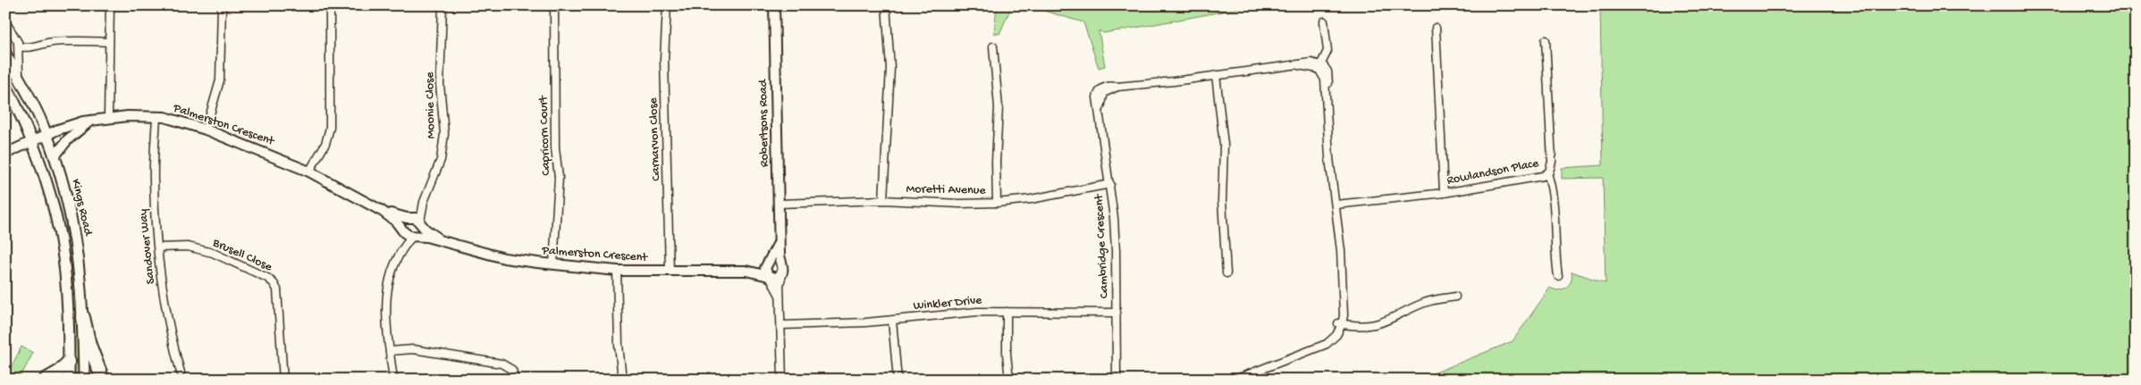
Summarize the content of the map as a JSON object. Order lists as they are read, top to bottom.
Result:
{
  "streets": {
    "main road": ["Kings Road"],
    "street": [
      "Moonie Close",
      "Robertsons Road",
      "Palmerston Crescent",
      "Capricorn Court",
      "Carnarvon Close",
      "Rowlandson Place",
      "Moretti Avenue",
      "Sandover Way",
      "Cambridge Crescent",
      "Brusell Close",
      "Winkler Drive"
    ]
  },
  "crossings": [
    ["Moonie Close", "Palmerston Crescent"],
    ["Robertsons Road", "Palmerston Crescent"],
    ["Robertsons Road", "Moretti Avenue"],
    ["Palmerston Crescent", "Capricorn Court"],
    ["Palmerston Crescent", "Carnarvon Close"],
    ["Palmerston Crescent", "Kings Road"],
    ["Palmerston Crescent", "Sandover Way"],
    ["Moretti Avenue", "Cambridge Crescent"],
    ["Sandover Way", "Brusell Close"],
    ["Cambridge Crescent", "Winkler Drive"]
  ]
}
